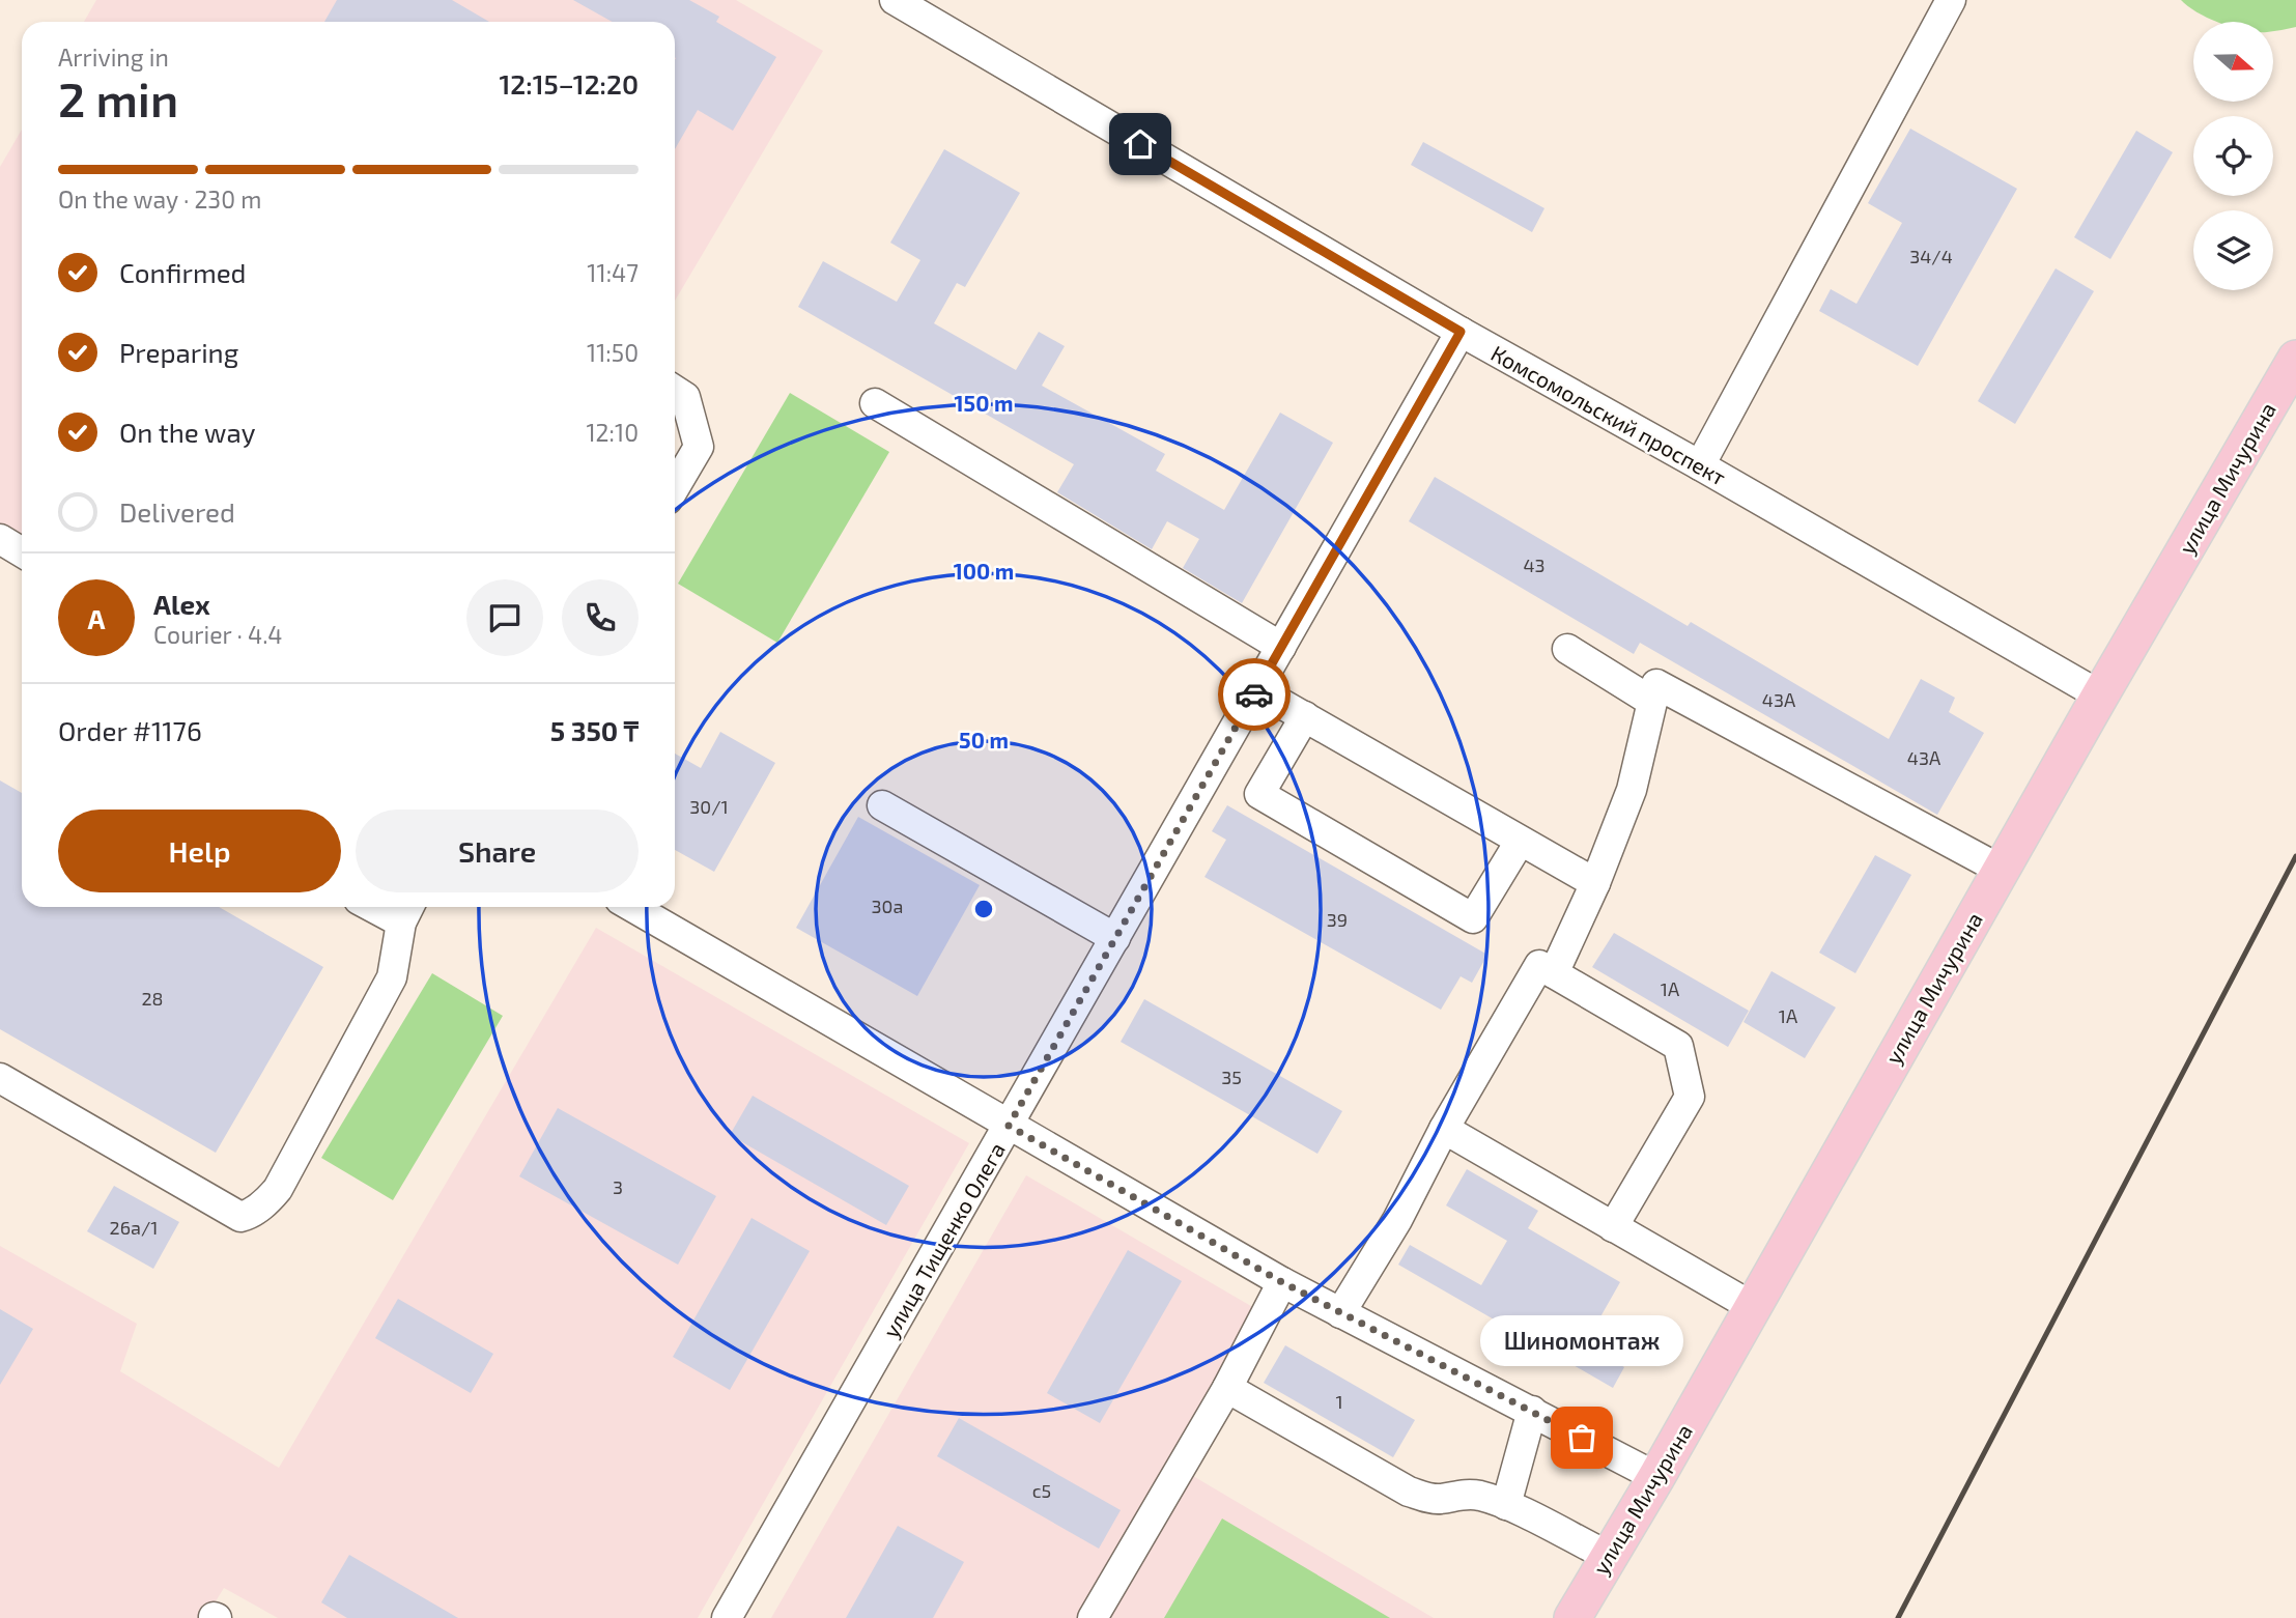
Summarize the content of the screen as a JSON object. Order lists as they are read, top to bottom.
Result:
{
  "streets": {
    "main road": ["улица Мичурина"],
    "street": ["Комсомольский проспект", "улица Тищенко Олега"]
  },
  "crossings": [
    ["Комсомольский проспект", "улица Мичурина"],
    ["Комсомольский проспект", "улица Тищенко Олега"]
  ],
  "places": ["Шиномонтаж"],
  "house_numbers": [
    "34/4",
    "43",
    "43А",
    "43А",
    "30/1",
    "30а",
    "39",
    "1А",
    "28",
    "1А",
    "35",
    "3",
    "26а/1",
    "1",
    "с5"
  ],
  "north": "right",
  "page": {
    "heading": ["2 min", "Arriving in", "12:15–12:20"],
    "panel": [
      "Alex",
      "Courier · 4.4",
      "Order #1176",
      "5 350 ₸"
    ],
    "bar": "On the way · 230 m",
    "list": [
      ["Confirmed", "11:47"],
      ["Preparing", "11:50"],
      ["On the way", "12:10"],
      "Delivered"
    ],
    "round": "A",
    "buttons": ["Help", "Share"],
    "bubble": "Шиномонтаж"
  },
  "rings": ["150 m", "100 m", "50 m"]
}
